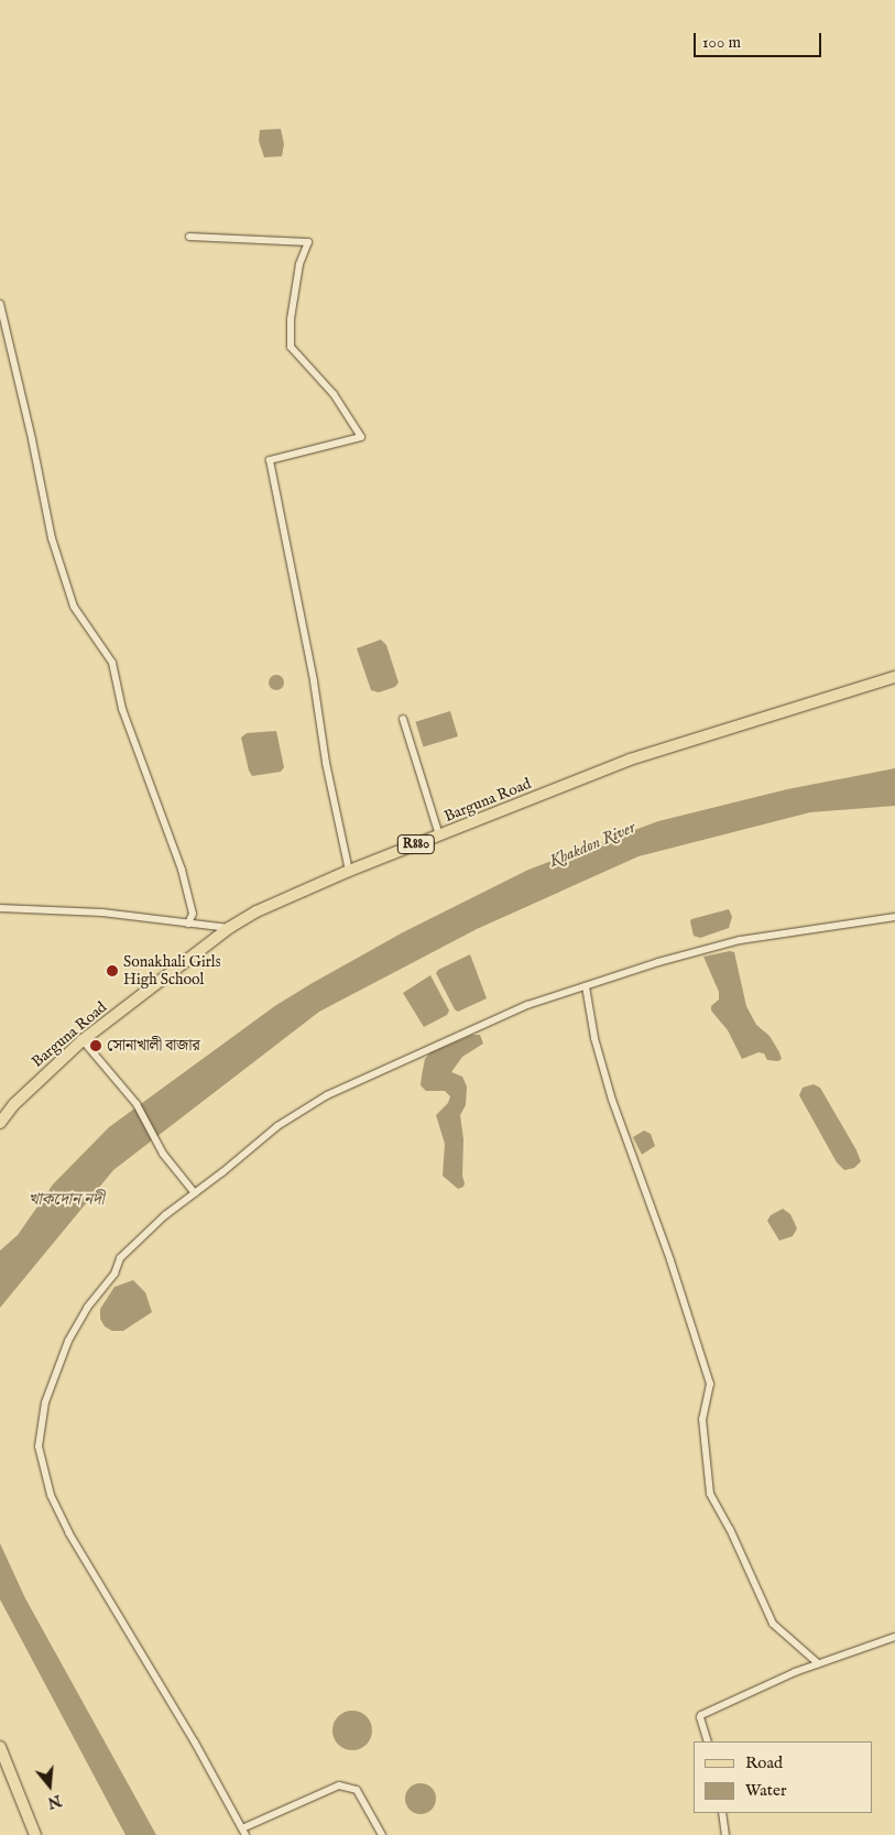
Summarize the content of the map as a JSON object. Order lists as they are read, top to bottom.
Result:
{
  "streets": {
    "main road": ["Barguna Road", "R880"]
  },
  "water": ["Khakdon River", "খাকদোন নদী"],
  "places": ["Sonakhali Girls High School", "সোনাখালী বাজার"],
  "legend": ["Road", "Water"],
  "scale_bar": "100 m",
  "north": "bottom"
}
